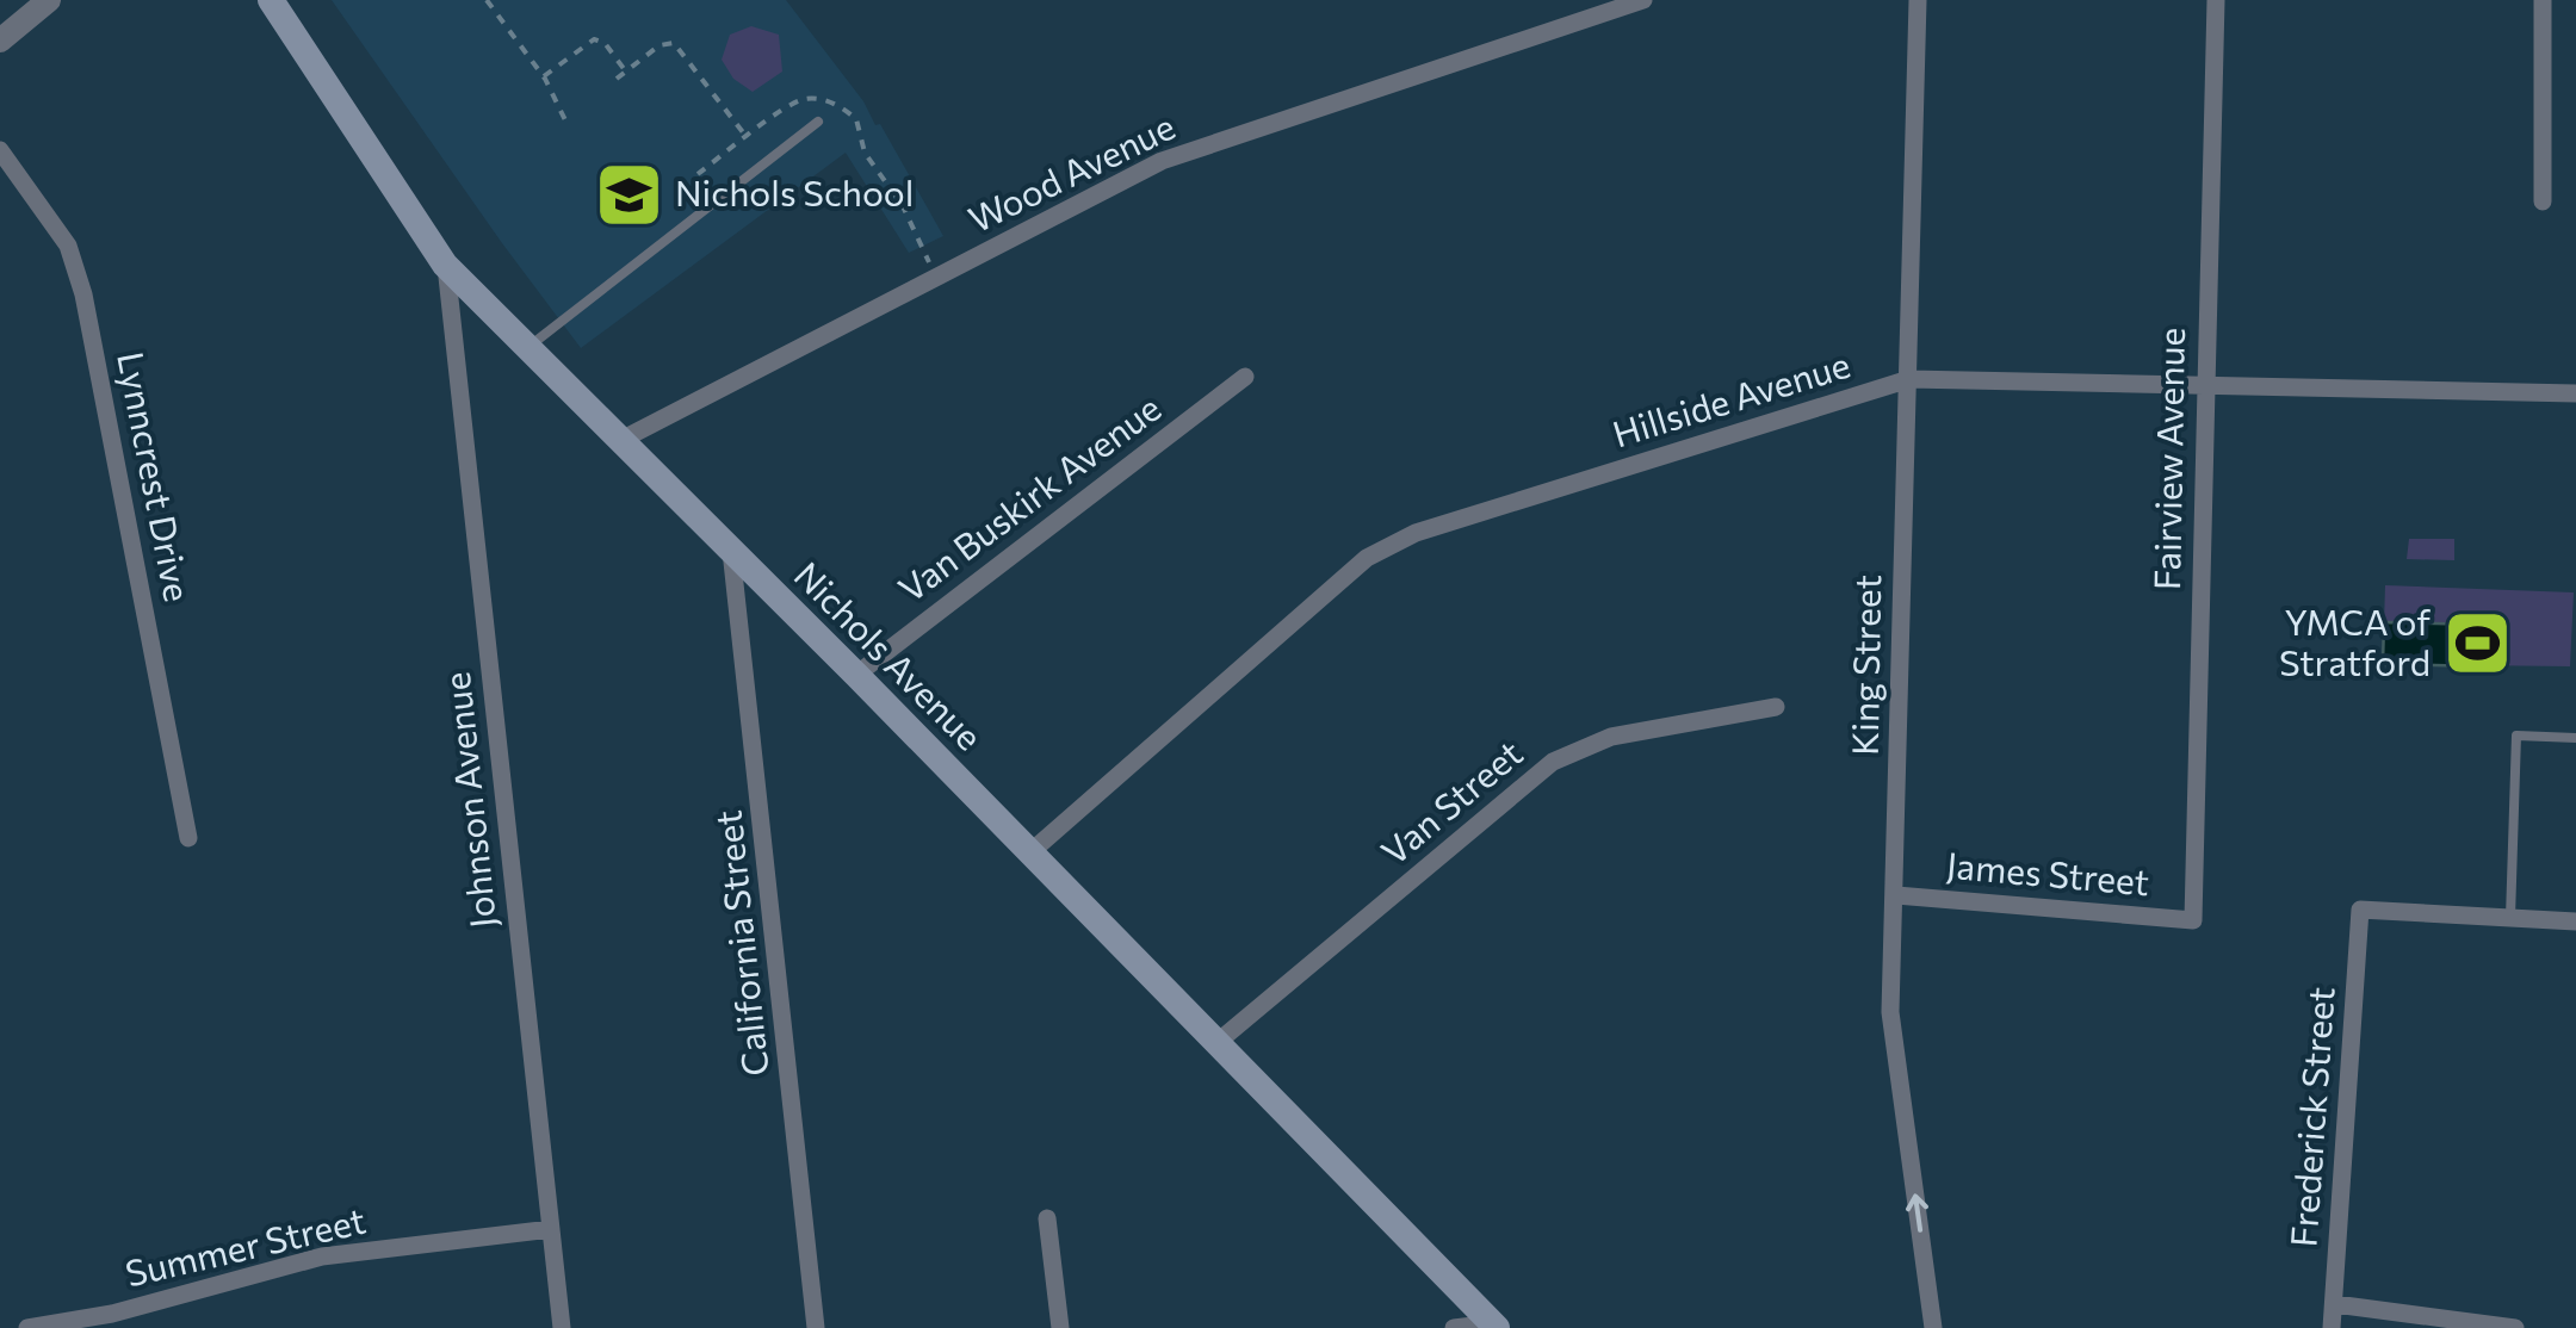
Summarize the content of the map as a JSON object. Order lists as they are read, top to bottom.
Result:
{
  "streets": {
    "main road": ["Nichols Avenue"],
    "street": [
      "Wood Avenue",
      "Hillside Avenue",
      "Fairview Avenue",
      "Lynncrest Drive",
      "Van Buskirk Avenue",
      "King Street",
      "Johnson Avenue",
      "Van Street",
      "James Street",
      "California Street",
      "Frederick Street",
      "Summer Street"
    ]
  },
  "crossings": [
    ["Wood Avenue", "Nichols Avenue"],
    ["Hillside Avenue", "Fairview Avenue"],
    ["Hillside Avenue", "Nichols Avenue"],
    ["Hillside Avenue", "King Street"],
    ["Fairview Avenue", "James Street"],
    ["Van Buskirk Avenue", "Nichols Avenue"],
    ["Nichols Avenue", "Johnson Avenue"],
    ["Nichols Avenue", "Van Street"],
    ["Nichols Avenue", "California Street"],
    ["King Street", "James Street"],
    ["Johnson Avenue", "Summer Street"]
  ],
  "places": {
    "school or university": ["Nichols School"],
    "sports": ["YMCA of Stratford"]
  }
}
